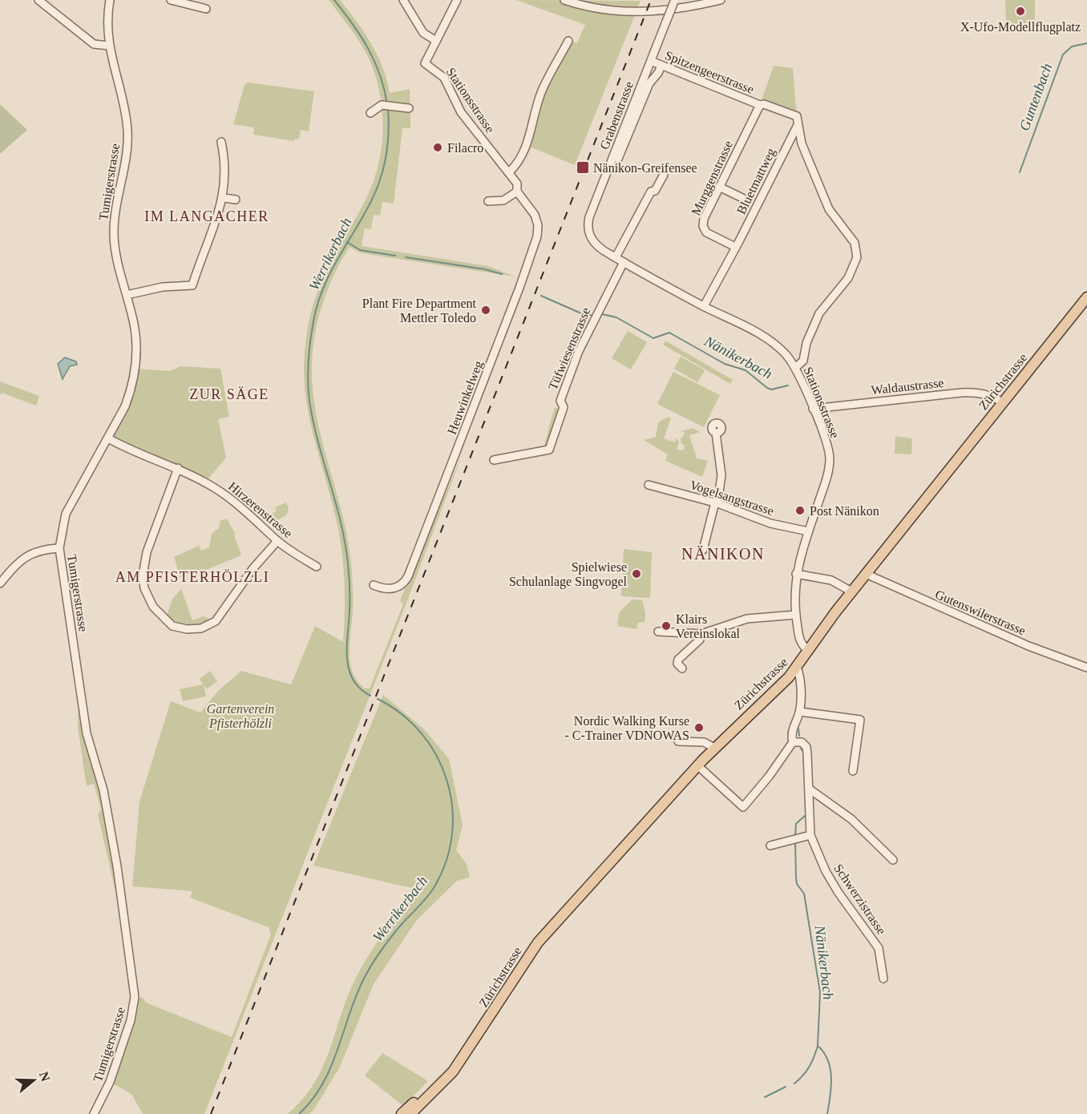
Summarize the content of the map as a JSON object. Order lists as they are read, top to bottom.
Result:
{
  "streets": {
    "main road": ["Zürichstrasse"],
    "street": [
      "Spitzengeerstrasse",
      "Stationsstrasse",
      "Grabenstrasse",
      "Murggenstrasse",
      "Bluetmattweg",
      "Tumigerstrasse",
      "Tüfwiesenstrasse",
      "Waldaustrasse",
      "Heuwinkelweg",
      "Vogelsangstrasse",
      "Hirzerenstrasse",
      "Gutenswilerstrasse",
      "Schwerzistrasse"
    ]
  },
  "crossings": [
    ["Spitzengeerstrasse", "Grabenstrasse"],
    ["Spitzengeerstrasse", "Murggenstrasse"],
    ["Spitzengeerstrasse", "Bluetmattweg"],
    ["Stationsstrasse", "Grabenstrasse"],
    ["Stationsstrasse", "Bluetmattweg"],
    ["Stationsstrasse", "Tüfwiesenstrasse"],
    ["Stationsstrasse", "Zürichstrasse"],
    ["Stationsstrasse", "Waldaustrasse"],
    ["Stationsstrasse", "Heuwinkelweg"],
    ["Stationsstrasse", "Vogelsangstrasse"],
    ["Murggenstrasse", "Bluetmattweg"],
    ["Tumigerstrasse", "Hirzerenstrasse"],
    ["Zürichstrasse", "Waldaustrasse"],
    ["Zürichstrasse", "Gutenswilerstrasse"]
  ],
  "districts": [
    "IM LANGACHER",
    "ZUR SÄGE",
    "NÄNIKON",
    "AM PFISTERHÖLZLI"
  ],
  "water": ["Guntenbach", "Werrikerbach", "Nänikerbach"],
  "parks": ["Gartenverein Pfisterhölzli"],
  "places": {
    "other": [
      "X-Ufo-Modellflugplatz",
      "Filacro",
      "Plant Fire Department Mettler Toledo",
      "Post Nänikon",
      "Spielwiese Schulanlage Singvogel",
      "Klairs Vereinslokal",
      "Nordic Walking Kurse - C-Trainer VDNOWAS"
    ],
    "transit": ["Nänikon-Greifensee"]
  },
  "north": "right"
}
